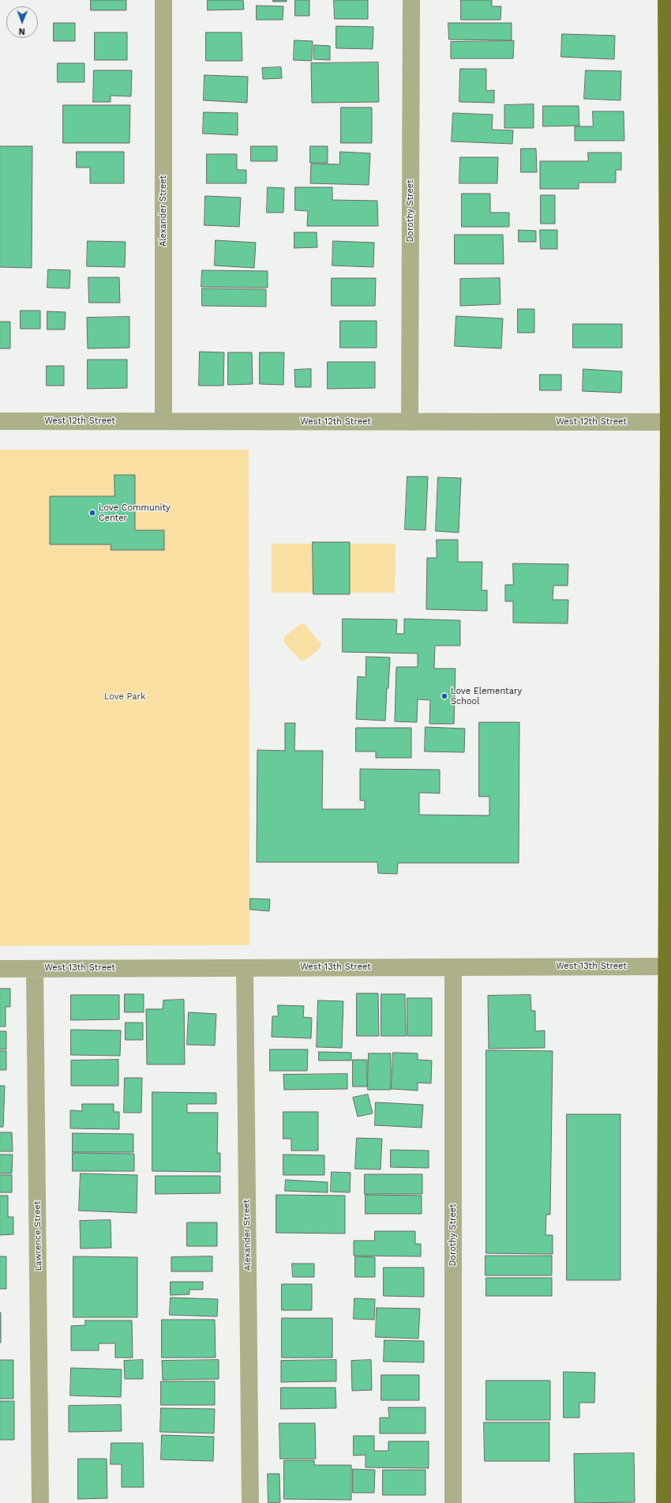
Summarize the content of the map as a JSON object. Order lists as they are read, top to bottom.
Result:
{
  "streets": {
    "street": [
      "Alexander Street",
      "Dorothy Street",
      "West 12th Street",
      "West 13th Street",
      "Lawrence Street"
    ]
  },
  "crossings": [
    ["Alexander Street", "West 12th Street"],
    ["Alexander Street", "West 13th Street"],
    ["Dorothy Street", "West 12th Street"],
    ["Dorothy Street", "West 13th Street"],
    ["West 13th Street", "Lawrence Street"]
  ],
  "parks": ["Love Park"],
  "places": ["Love Community Center", "Love Elementary School"],
  "north": "bottom"
}
